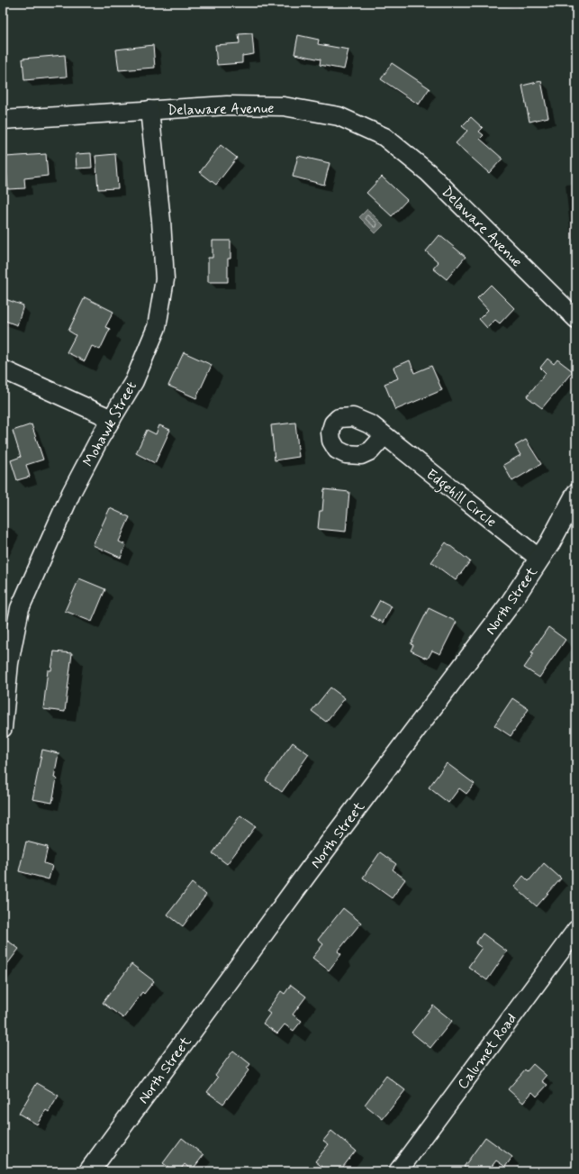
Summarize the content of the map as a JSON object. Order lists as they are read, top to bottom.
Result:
{
  "streets": {
    "street": [
      "Delaware Avenue",
      "Mohawk Street",
      "Edgehill Circle",
      "North Street",
      "Calumet Road"
    ]
  },
  "crossings": [
    ["Delaware Avenue", "Mohawk Street"],
    ["Edgehill Circle", "North Street"]
  ]
}
